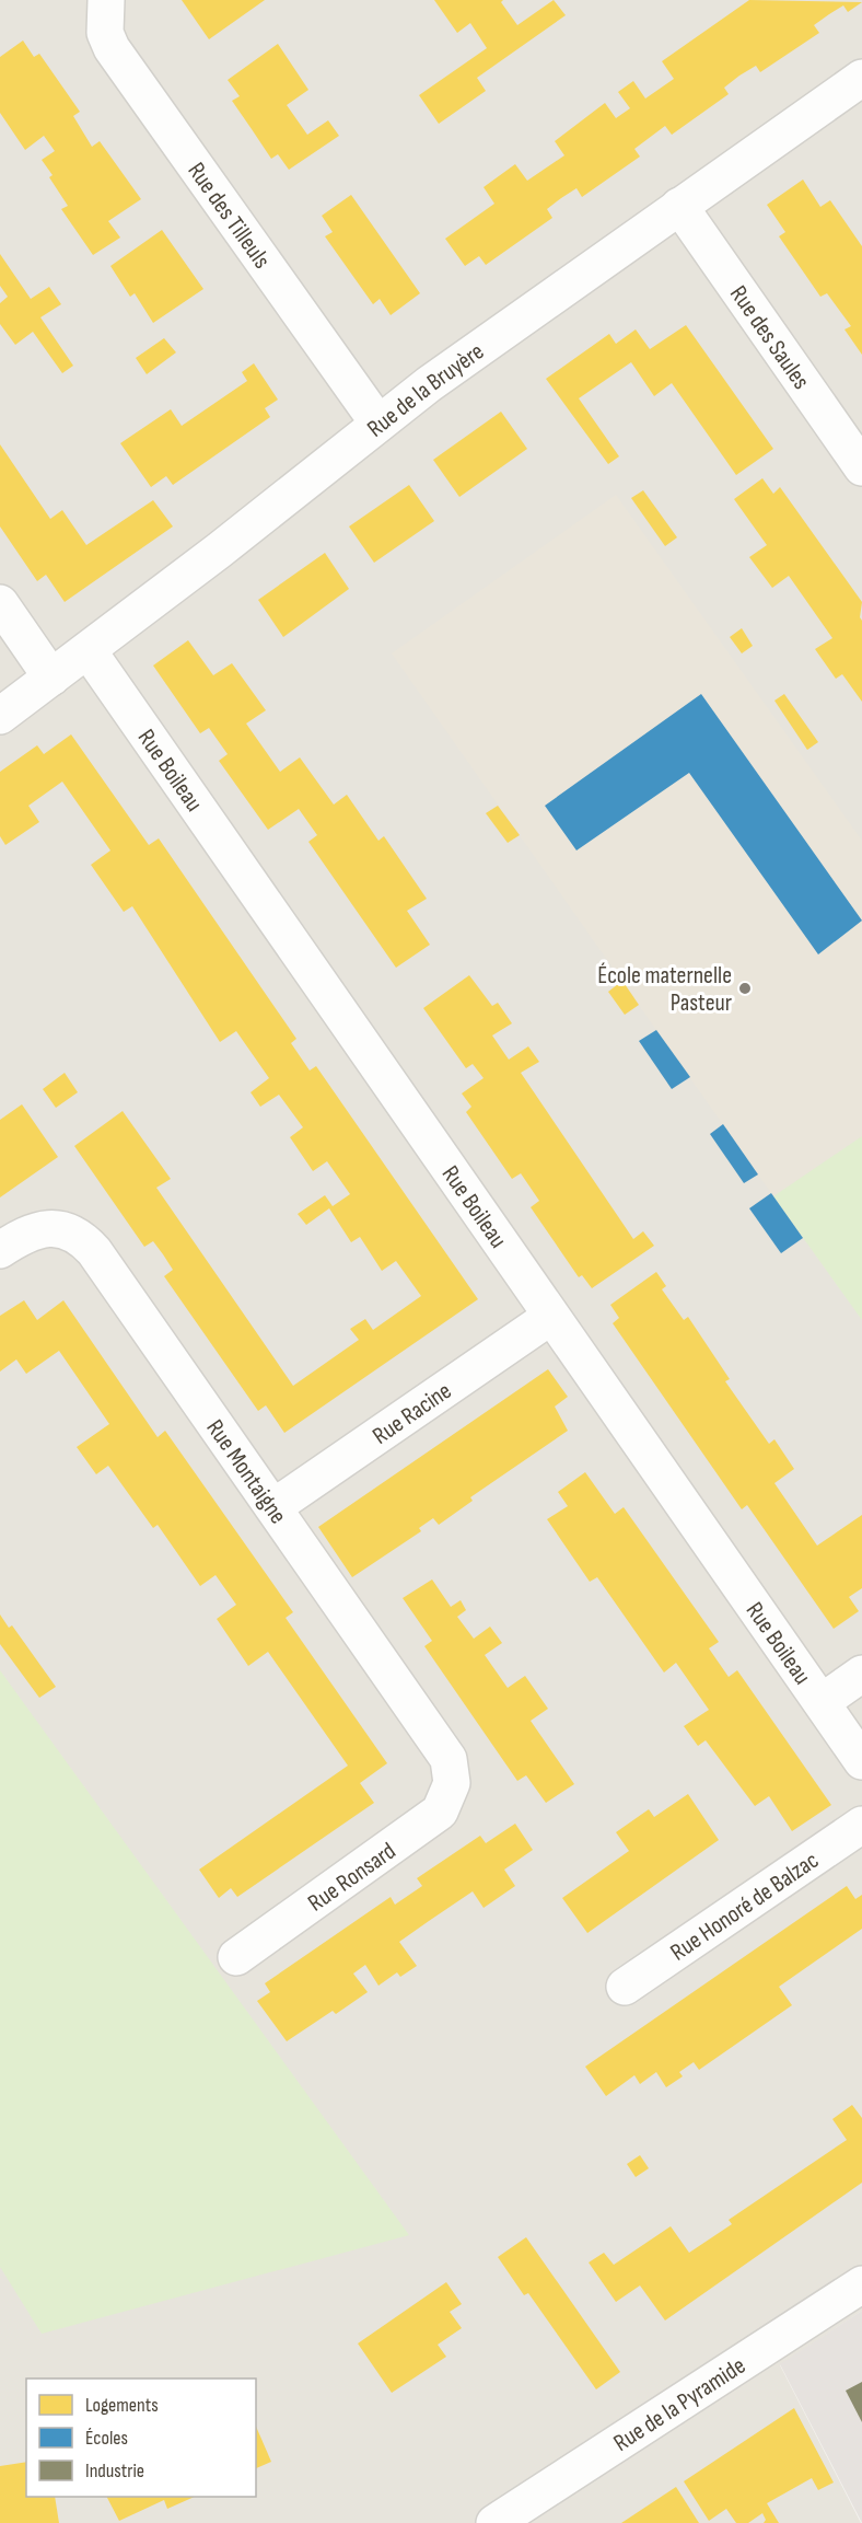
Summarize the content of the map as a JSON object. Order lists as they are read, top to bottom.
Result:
{
  "streets": {
    "street": [
      "Rue des Tilleuls",
      "Rue des Saules",
      "Rue de la Bruyère",
      "Rue Boileau",
      "Rue Racine",
      "Rue Montaigne",
      "Rue Ronsard",
      "Rue Honoré de Balzac",
      "Rue de la Pyramide"
    ]
  },
  "crossings": [
    ["Rue des Tilleuls", "Rue de la Bruyère"],
    ["Rue des Saules", "Rue de la Bruyère"],
    ["Rue de la Bruyère", "Rue Boileau"],
    ["Rue Boileau", "Rue Racine"],
    ["Rue Racine", "Rue Montaigne"],
    ["Rue Montaigne", "Rue Ronsard"]
  ],
  "places": ["École maternelle Pasteur"],
  "legend": ["Logements", "Écoles", "Industrie"]
}
